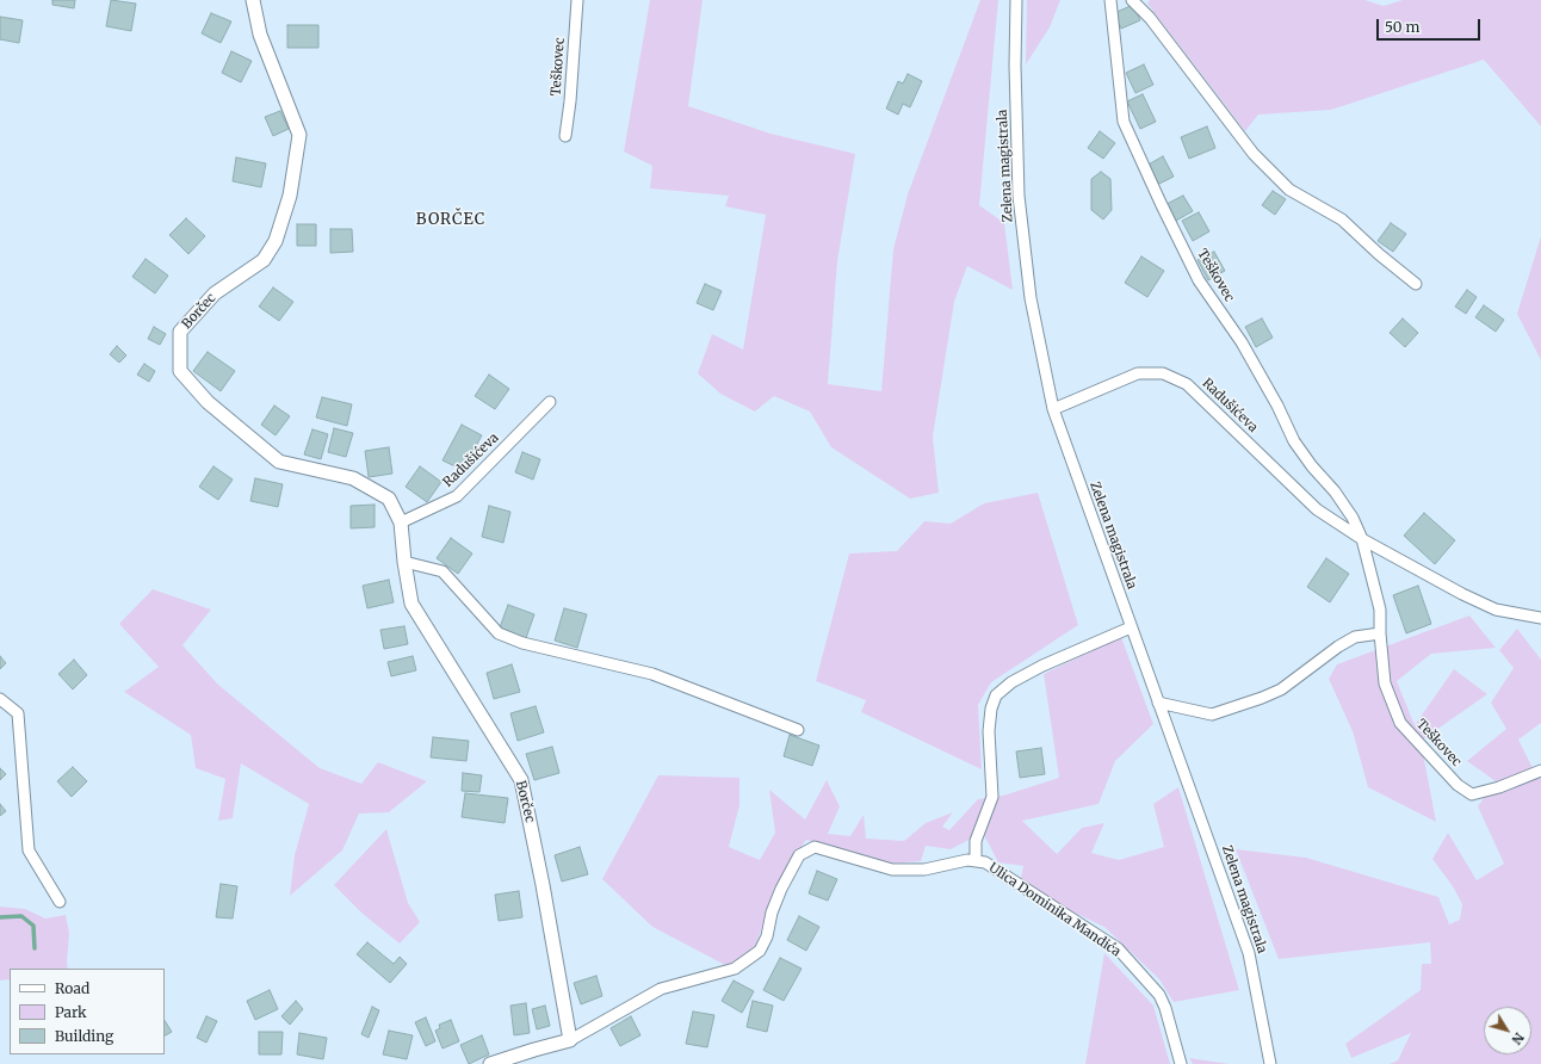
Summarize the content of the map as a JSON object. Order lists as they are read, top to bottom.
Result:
{
  "streets": {
    "street": [
      "Teškovec",
      "Zelena magistrala",
      "Borčec",
      "Radušićeva",
      "Ulica Dominika Mandića"
    ]
  },
  "crossings": [
    ["Teškovec", "Radušićeva"],
    ["Zelena magistrala", "Radušićeva"],
    ["Zelena magistrala", "Ulica Dominika Mandića"],
    ["Borčec", "Radušićeva"],
    ["Borčec", "Ulica Dominika Mandića"]
  ],
  "districts": ["BORČEC"],
  "legend": ["Road", "Park", "Building"],
  "scale_bar": "50 m",
  "north": "bottom right"
}
